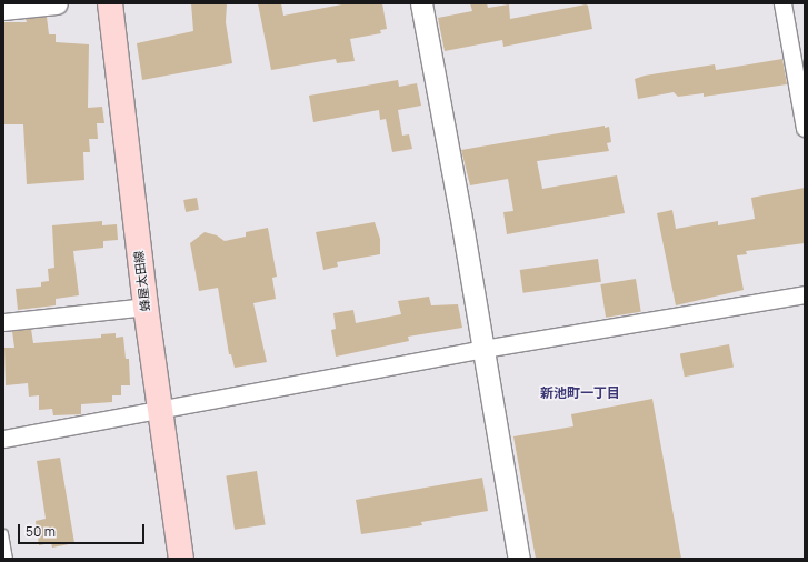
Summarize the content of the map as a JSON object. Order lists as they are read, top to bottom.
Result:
{
  "streets": {
    "main road": ["蜂屋太田線"]
  },
  "districts": ["新池町一丁目"],
  "scale_bar": "50 m"
}
